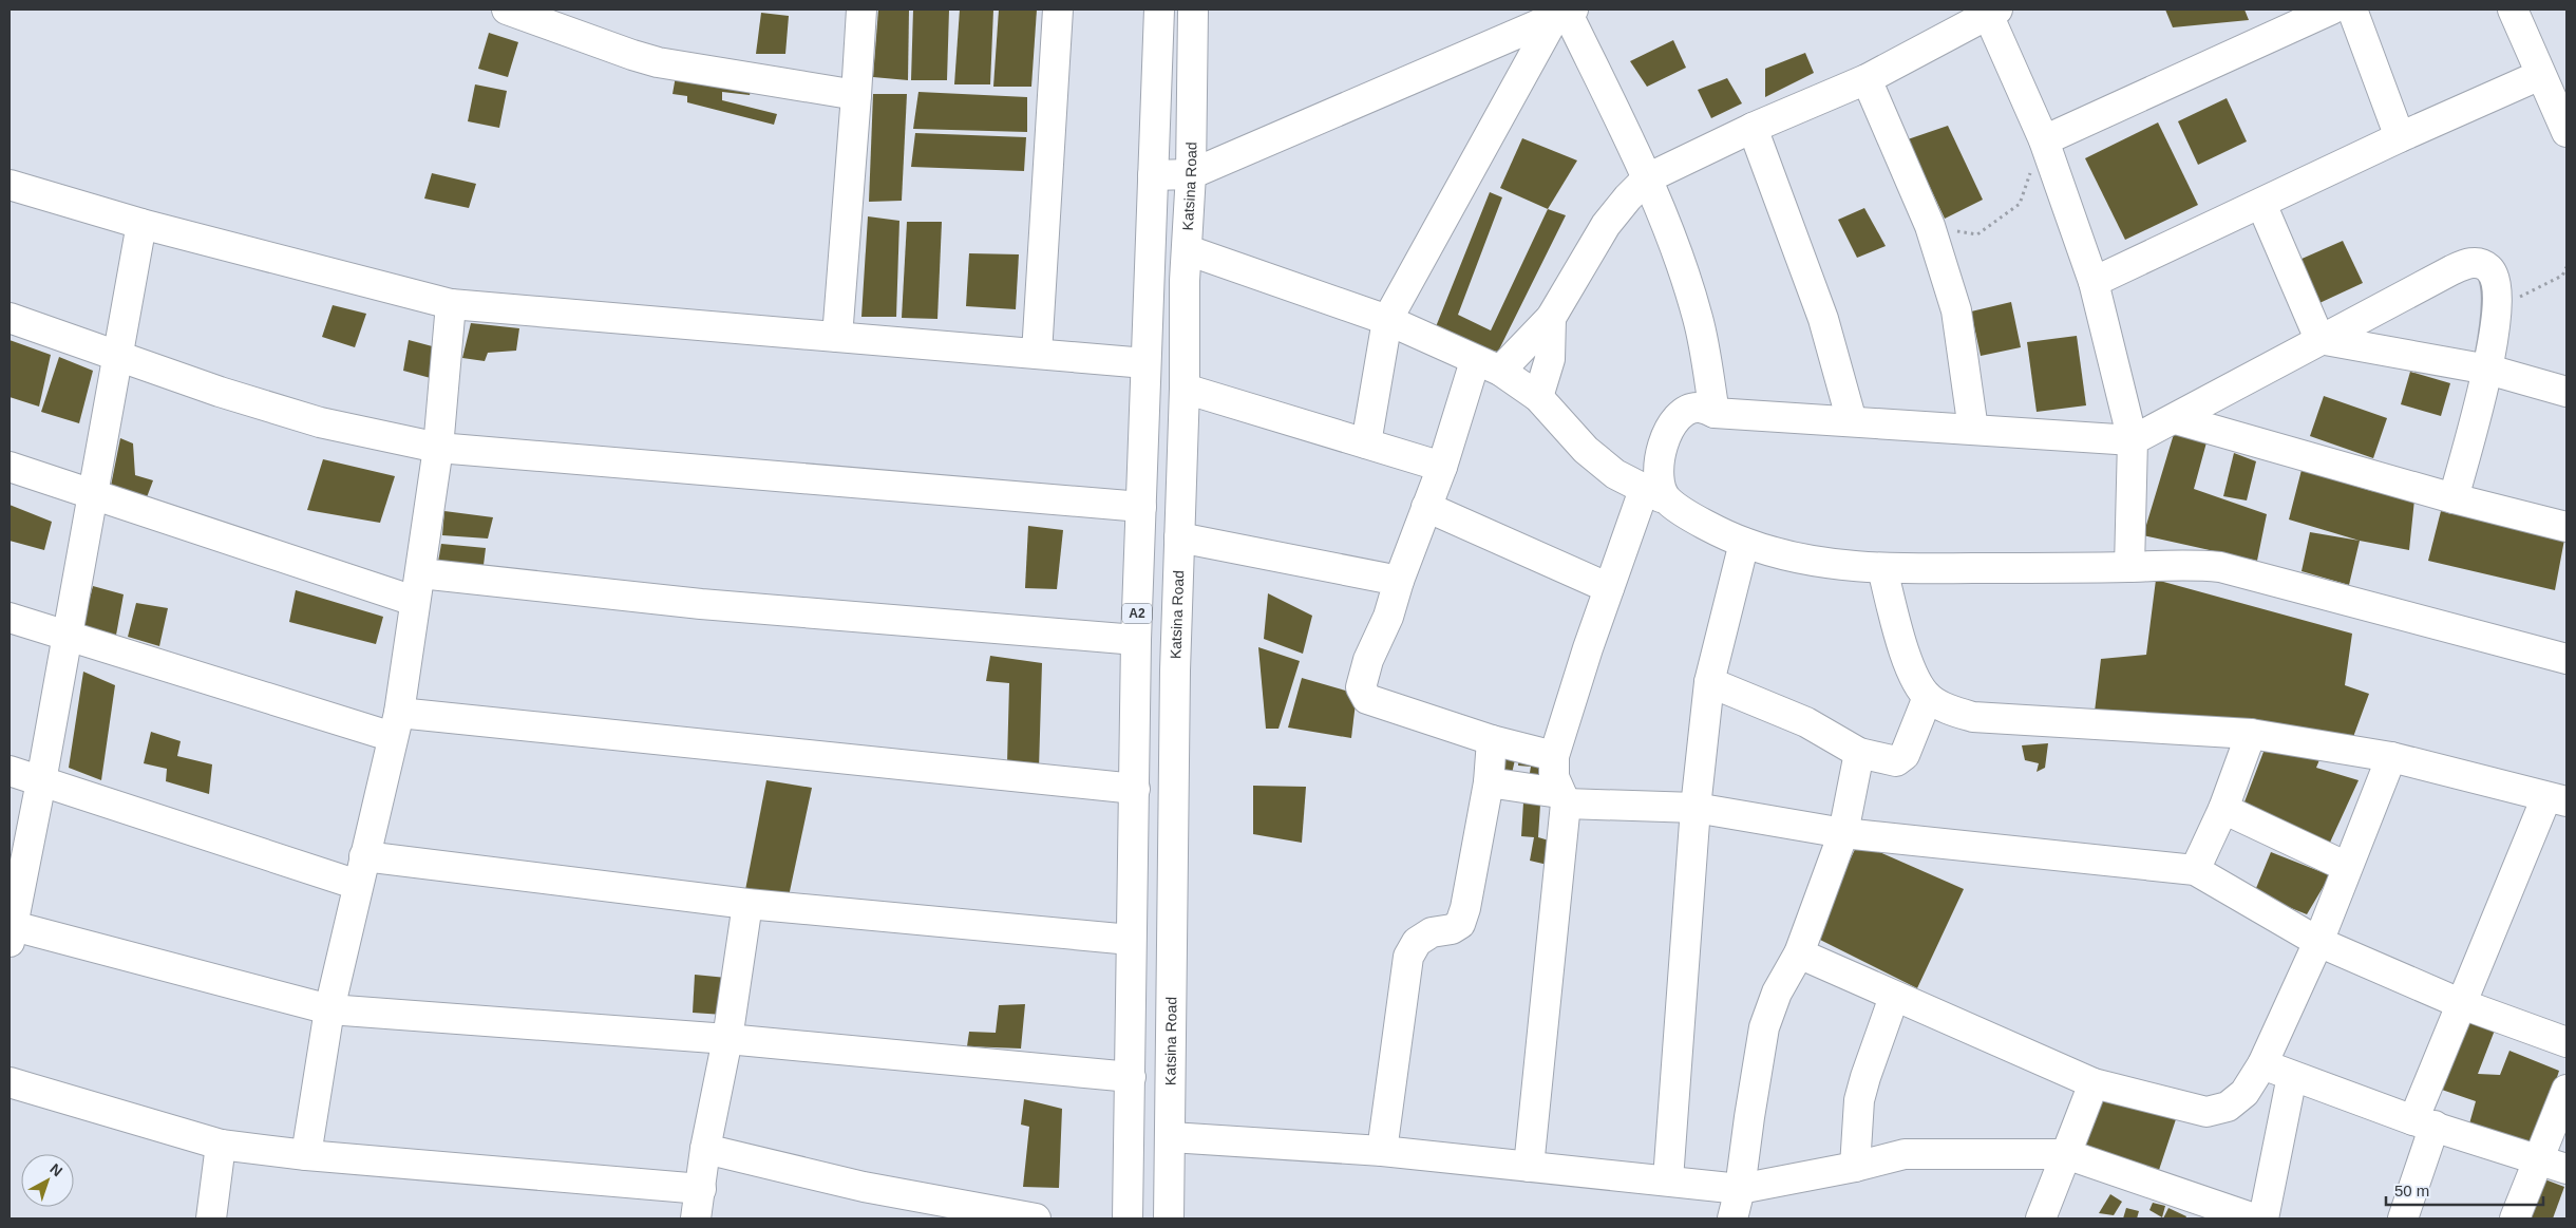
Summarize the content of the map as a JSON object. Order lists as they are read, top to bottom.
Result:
{
  "streets": {
    "main road": ["Katsina Road", "A2"]
  },
  "scale_bar": "50 m",
  "north": "top right"
}
